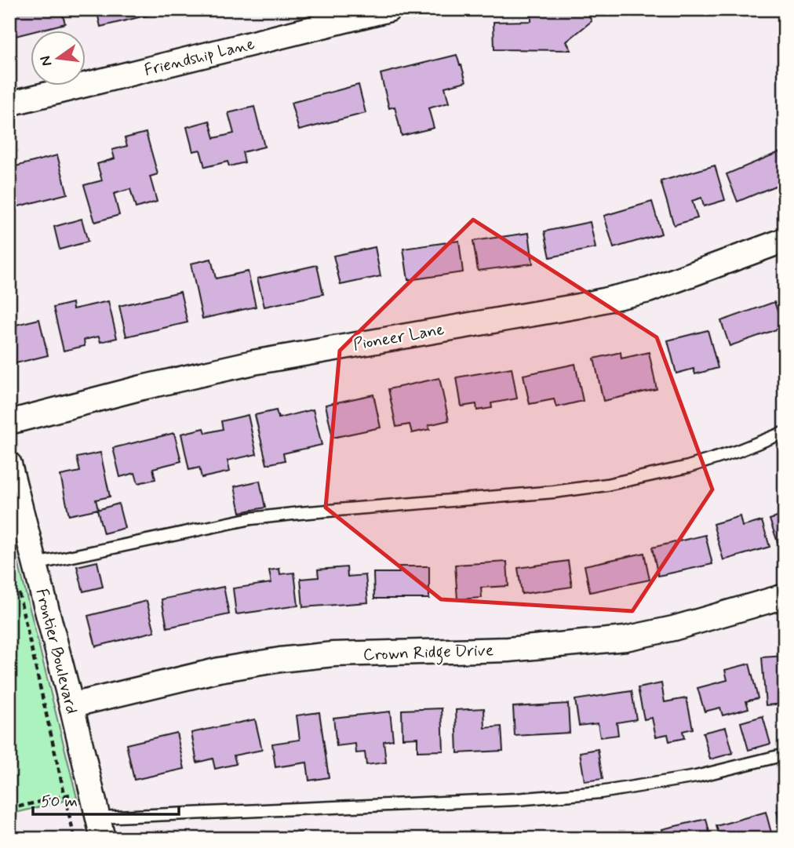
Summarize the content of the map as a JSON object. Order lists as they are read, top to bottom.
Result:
{
  "streets": {
    "street": [
      "Friendship Lane",
      "Pioneer Lane",
      "Frontier Boulevard",
      "Crown Ridge Drive"
    ]
  },
  "crossings": [
    ["Frontier Boulevard", "Crown Ridge Drive"]
  ],
  "scale_bar": "50 m",
  "north": "left"
}
